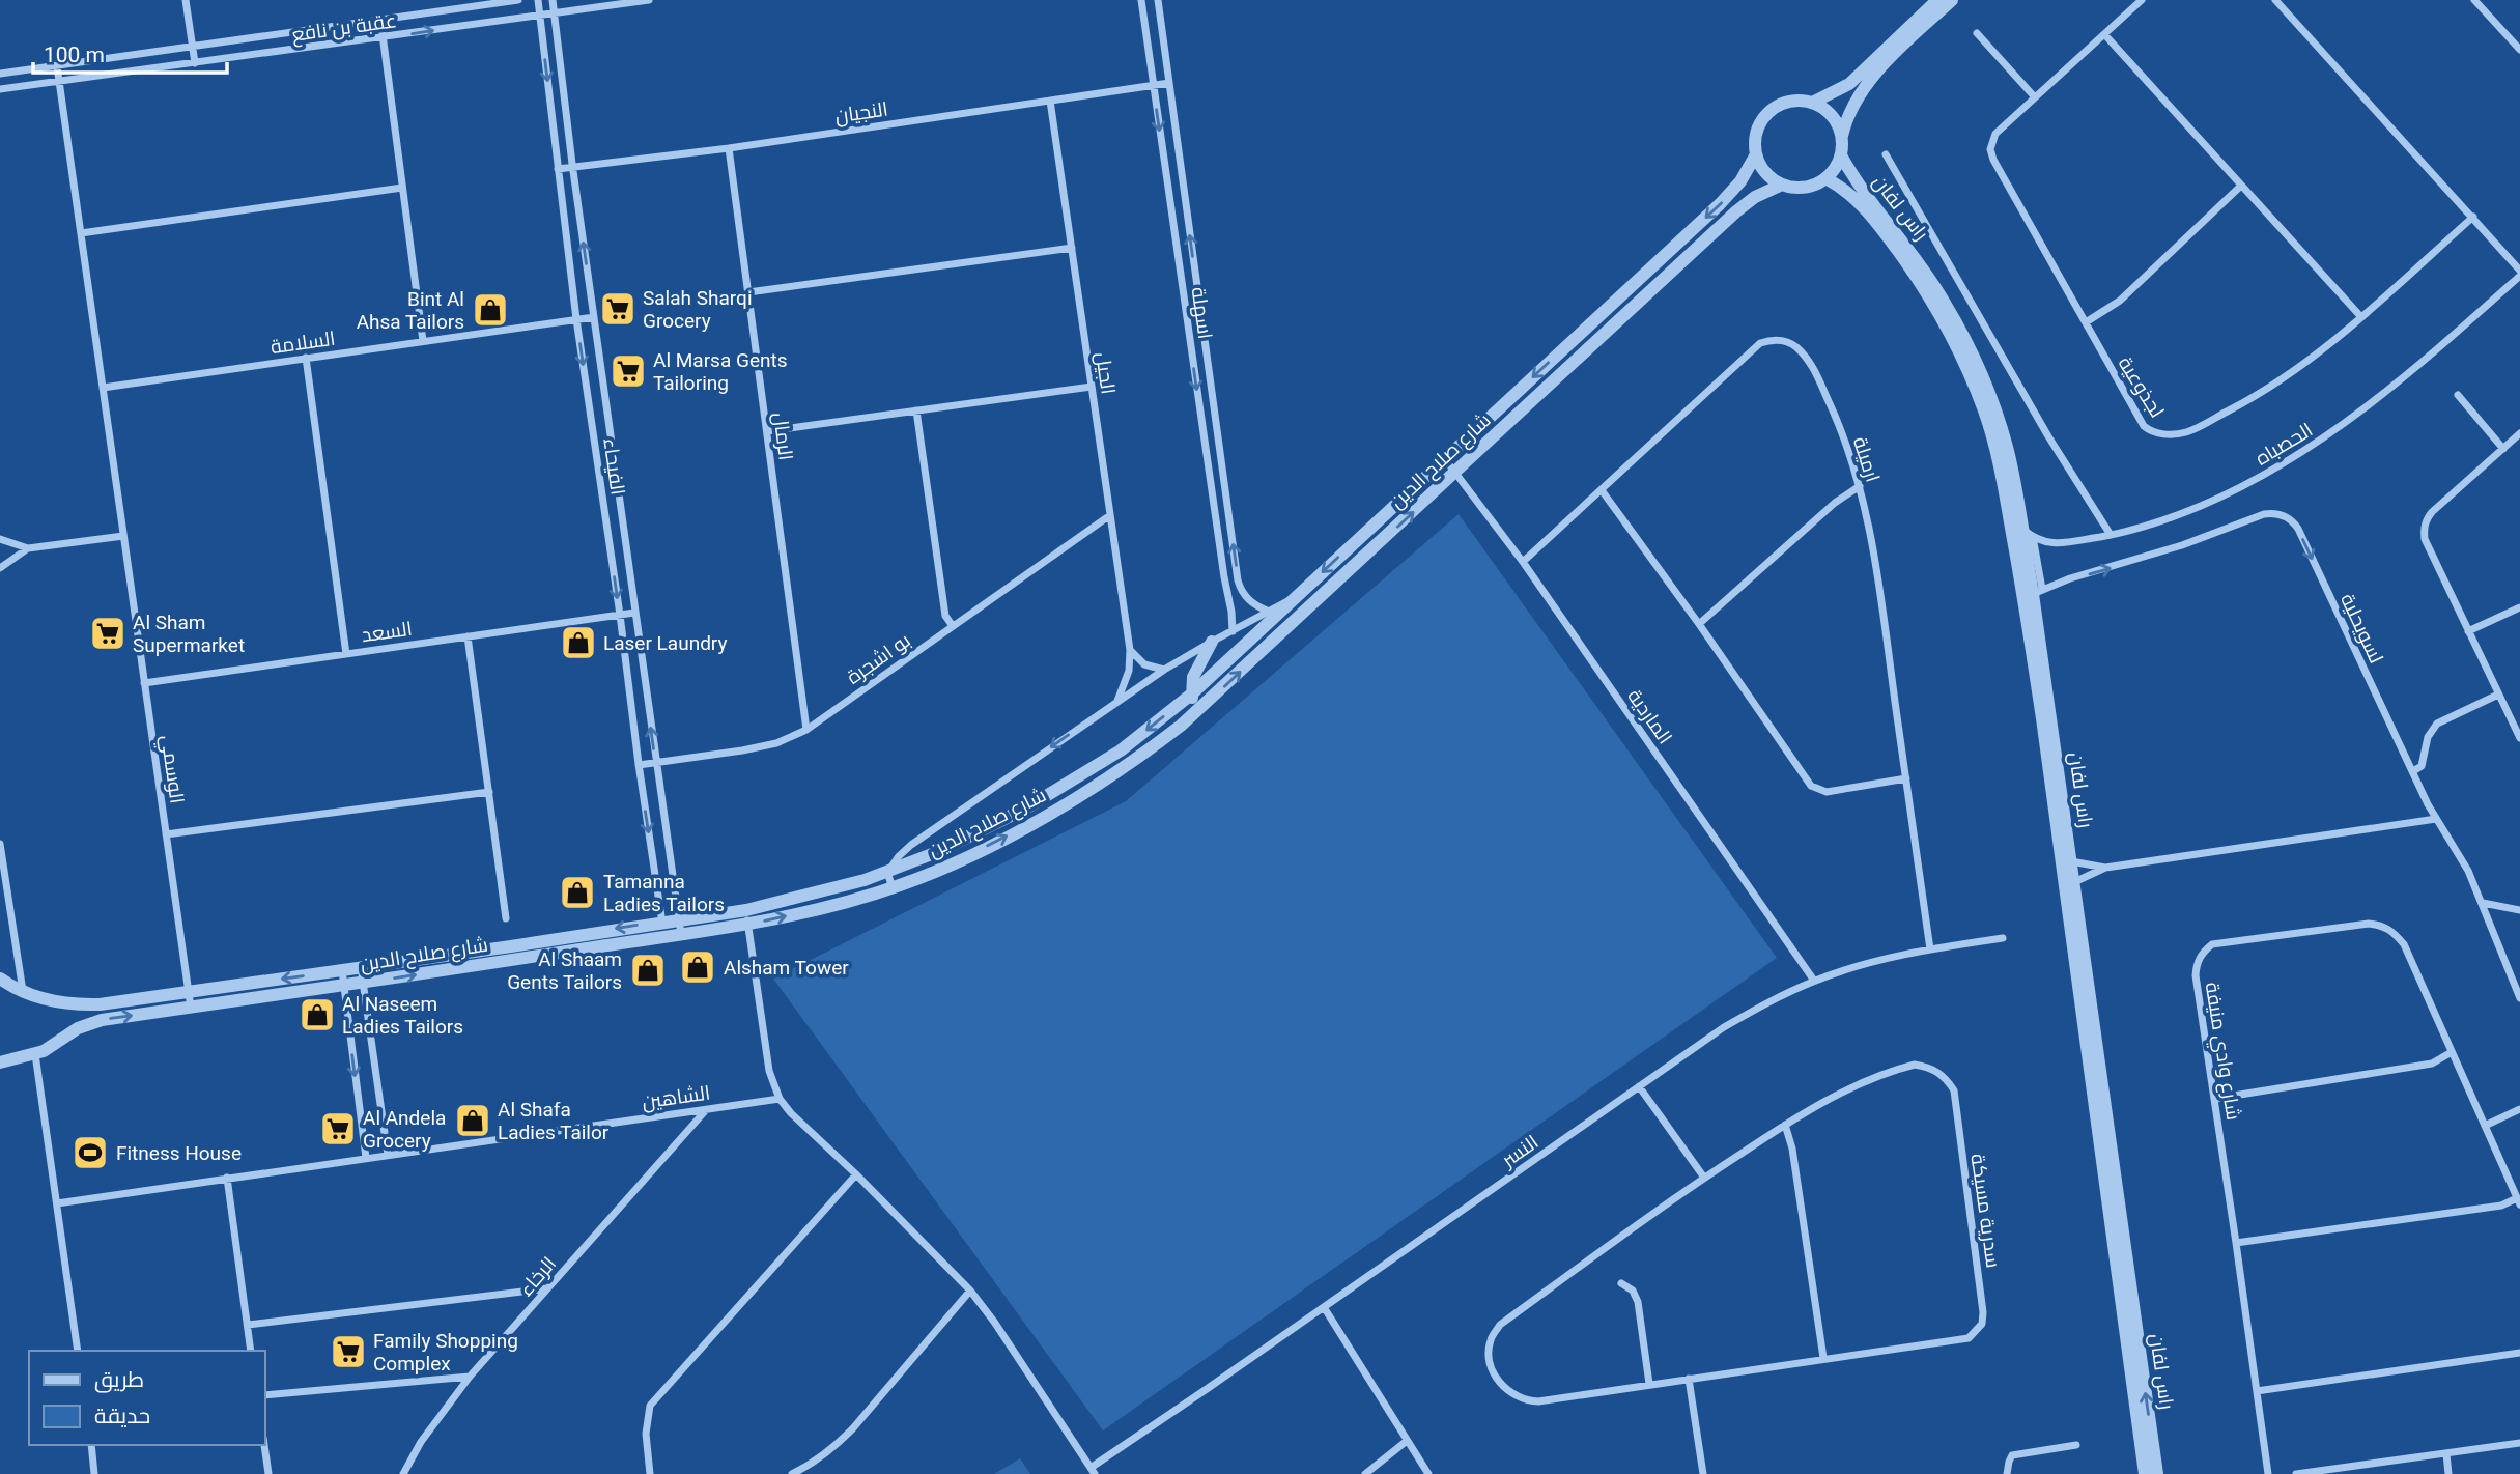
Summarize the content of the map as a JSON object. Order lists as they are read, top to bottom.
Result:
{
  "streets": {
    "street": [
      "عقبة بن نافع",
      "النجيان",
      "راس لفان",
      "اسهلة",
      "السلامة",
      "الجيل",
      "لجذوعية",
      "الرمال",
      "الحصباه",
      "ارميلة",
      "شارع صلاح الدين",
      "الفيحاء",
      "لسويحلية",
      "السعد",
      "بو اشجرة",
      "الماردية",
      "الوسمي",
      "شارع وادي منيفة",
      "الشاهين",
      "النسر",
      "سدرية مسيكة",
      "الرخاء"
    ]
  },
  "crossings": [
    ["عقبة بن نافع", "الفيحاء"],
    ["عقبة بن نافع", "الوسمي"],
    ["النجيان", "اسهلة"],
    ["النجيان", "الجيل"],
    ["النجيان", "الرمال"],
    ["النجيان", "الفيحاء"],
    ["راس لفان", "الحصباه"],
    ["راس لفان", "شارع صلاح الدين"],
    ["راس لفان", "لسويحلية"],
    ["اسهلة", "شارع صلاح الدين"],
    ["السلامة", "الفيحاء"],
    ["السلامة", "الوسمي"],
    ["الجيل", "شارع صلاح الدين"],
    ["الجيل", "بو اشجرة"],
    ["الرمال", "بو اشجرة"],
    ["ارميلة", "الماردية"],
    ["ارميلة", "النسر"],
    ["شارع صلاح الدين", "الفيحاء"],
    ["شارع صلاح الدين", "الماردية"],
    ["شارع صلاح الدين", "الوسمي"],
    ["الفيحاء", "السعد"],
    ["الفيحاء", "بو اشجرة"],
    ["السعد", "الوسمي"],
    ["الماردية", "النسر"],
    ["الشاهين", "الرخاء"]
  ],
  "places": {
    "supermarket": [
      "Salah Sharqi Grocery",
      "Al Marsa Gents Tailoring",
      "Al Sham Supermarket",
      "Al Andela Grocery",
      "Family Shopping Complex"
    ],
    "shop": [
      "Bint Al Ahsa Tailors",
      "Laser Laundry",
      "Tamanna Ladies Tailors",
      "Alsham Tower",
      "Al Shaam Gents Tailors",
      "Al Naseem Ladies Tailors",
      "Al Shafa Ladies Tailor"
    ],
    "sports": ["Fitness House"]
  },
  "legend": ["طريق", "حديقة"],
  "scale_bar": "100 m"
}
